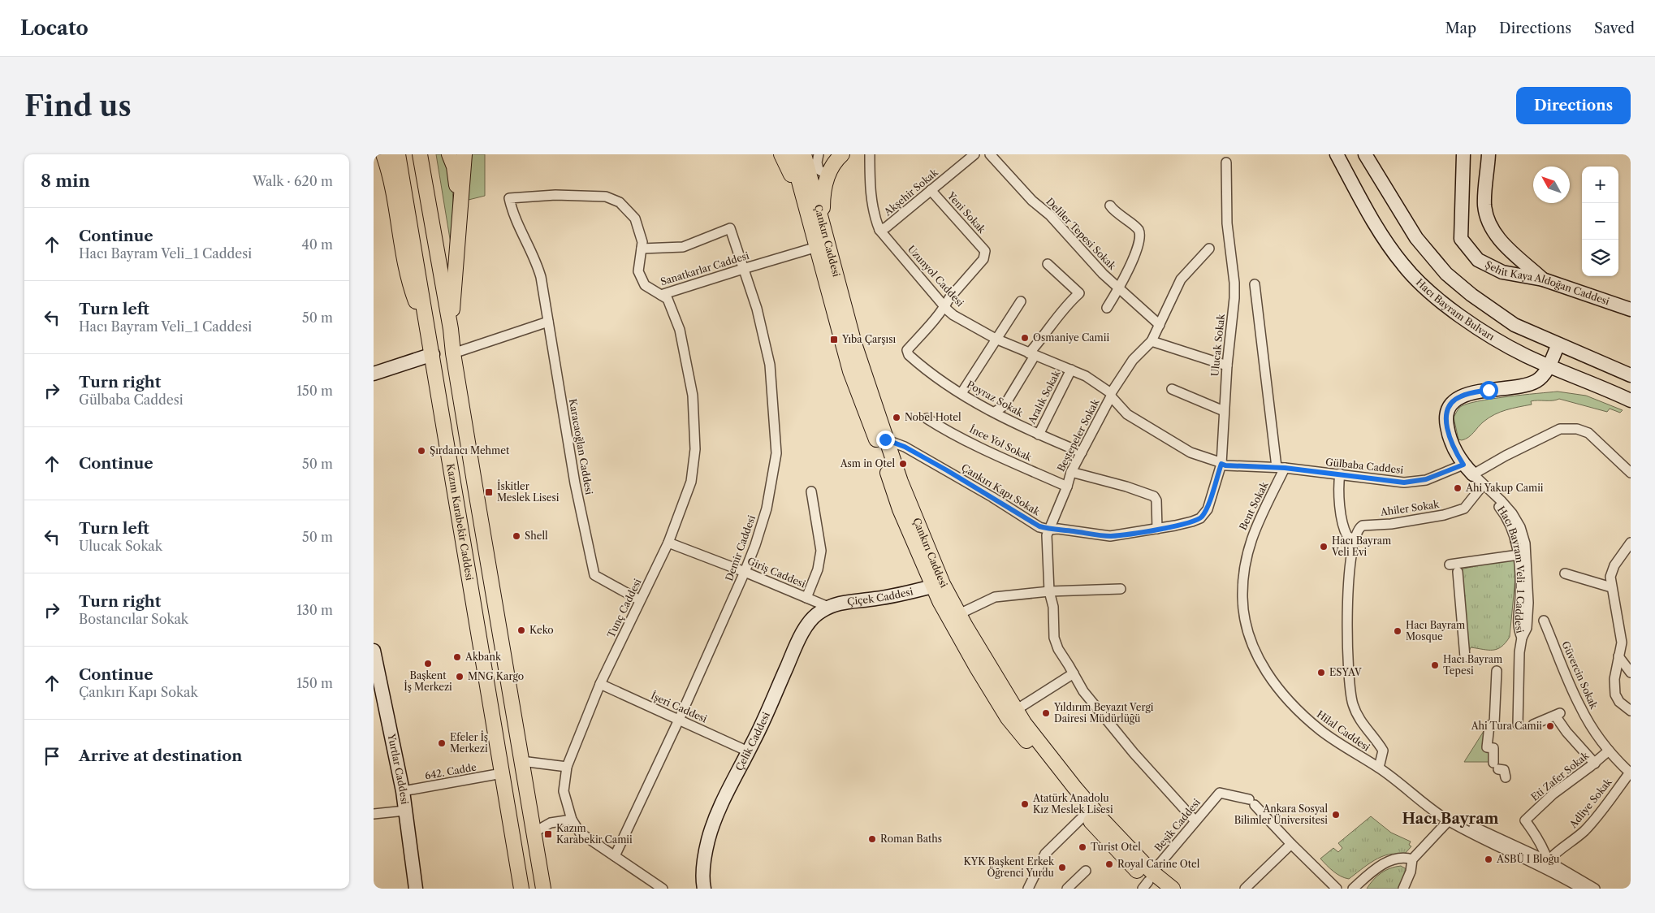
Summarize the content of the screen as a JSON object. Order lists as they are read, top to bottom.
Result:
{
  "streets": {
    "main road": ["Çankırı Caddesi", "Kazım Karabekir Caddesi"],
    "street": [
      "Akşehir Sokak",
      "Yeni Sokak",
      "Deliler Tepesi Sokak",
      "Sanatkarlar Caddesi",
      "Uzunyol Caddesi",
      "Şehit Kaya Aldoğan Caddesi",
      "Hacı Bayram Bulvarı",
      "Ulucak Sokak",
      "Aralık Sokak",
      "Poyraz Sokak",
      "Beştepeler Sokak",
      "İnce Yol Sokak",
      "Karacaoğlan Caddesi",
      "Gülbaba Caddesi",
      "Çankırı Kapı Sokak",
      "Bent Sokak",
      "Ahiler Sokak",
      "Demir Caddesi",
      "Hacı Bayram Veli_1 Caddesi",
      "Giriş Caddesi",
      "Çiçek Caddesi",
      "Tunç Caddesi",
      "Güvercin Sokak",
      "İşeri Caddesi",
      "Hilal Caddesi",
      "Çelik Caddesi",
      "Yurtlar Caddesi",
      "642. Cadde",
      "Eti Zafer Sokak",
      "Adliye Sokak",
      "Beşik Caddesi"
    ]
  },
  "crossings": [
    ["Akşehir Sokak", "Yeni Sokak"],
    ["Akşehir Sokak", "Uzunyol Caddesi"],
    ["Yeni Sokak", "Uzunyol Caddesi"],
    ["Yeni Sokak", "Poyraz Sokak"],
    ["Deliler Tepesi Sokak", "Beştepeler Sokak"],
    ["Çankırı Caddesi", "Sanatkarlar Caddesi"],
    ["Çankırı Caddesi", "Çankırı Kapı Sokak"],
    ["Çankırı Caddesi", "Çiçek Caddesi"],
    ["Çankırı Caddesi", "Beşik Caddesi"],
    ["Sanatkarlar Caddesi", "Karacaoğlan Caddesi"],
    ["Sanatkarlar Caddesi", "Demir Caddesi"],
    ["Sanatkarlar Caddesi", "Tunç Caddesi"],
    ["Uzunyol Caddesi", "Ulucak Sokak"],
    ["Uzunyol Caddesi", "Aralık Sokak"],
    ["Uzunyol Caddesi", "Poyraz Sokak"],
    ["Uzunyol Caddesi", "Beştepeler Sokak"],
    ["Uzunyol Caddesi", "Gülbaba Caddesi"],
    ["Hacı Bayram Bulvarı", "Hacı Bayram Veli_1 Caddesi"],
    ["Ulucak Sokak", "Gülbaba Caddesi"],
    ["Aralık Sokak", "Poyraz Sokak"],
    ["Poyraz Sokak", "Beştepeler Sokak"],
    ["Beştepeler Sokak", "İnce Yol Sokak"],
    ["Beştepeler Sokak", "Çankırı Kapı Sokak"],
    ["Karacaoğlan Caddesi", "Tunç Caddesi"],
    ["Gülbaba Caddesi", "Bent Sokak"],
    ["Gülbaba Caddesi", "Hacı Bayram Veli_1 Caddesi"],
    ["Bent Sokak", "Hilal Caddesi"],
    ["Ahiler Sokak", "Hacı Bayram Veli_1 Caddesi"],
    ["Kazım Karabekir Caddesi", "642. Cadde"],
    ["Demir Caddesi", "Giriş Caddesi"],
    ["Demir Caddesi", "Tunç Caddesi"],
    ["Demir Caddesi", "İşeri Caddesi"],
    ["Giriş Caddesi", "Çiçek Caddesi"],
    ["Giriş Caddesi", "Tunç Caddesi"],
    ["Giriş Caddesi", "Çelik Caddesi"],
    ["Çiçek Caddesi", "Çelik Caddesi"],
    ["Tunç Caddesi", "İşeri Caddesi"],
    ["Güvercin Sokak", "Eti Zafer Sokak"],
    ["Güvercin Sokak", "Adliye Sokak"],
    ["İşeri Caddesi", "Çelik Caddesi"],
    ["Yurtlar Caddesi", "642. Cadde"],
    ["Eti Zafer Sokak", "Adliye Sokak"]
  ],
  "districts": ["Hacı Bayram"],
  "places": {
    "other": [
      "Osmaniye Camii",
      "Nobel Hotel",
      "Şırdancı Mehmet",
      "Asm in Otel",
      "Ahi Yakup Camii",
      "Shell",
      "Hacı Bayram Veli Evi",
      "Keko",
      "Hacı Bayram Mosque",
      "Akbank",
      "Başkent İş Merkezi",
      "Hacı Bayram Tepesi",
      "ESYAV",
      "MNG Kargo",
      "Yıldırım Beyazıt Vergi Dairesi Müdürlüğü",
      "Ahi Tura Camii",
      "Efeler İş Merkezi",
      "Atatürk Anadolu Kız Meslek Lisesi",
      "Ankara Sosyal Bilimler Üniversitesi",
      "Roman Baths",
      "Turist Otel",
      "ASBÜ I Bloğu",
      "Royal Carine Otel",
      "KYK Başkent Erkek Öğrenci Yurdu"
    ],
    "transit": ["Yıba Çarşısı", "İskitler Meslek Lisesi", "Kazım Karabekir Camii"]
  },
  "north": "top left",
  "page": {
    "header": "Locato",
    "nav": ["Map", "Directions", "Saved"],
    "buttons": "Directions",
    "title": "Find us",
    "heading": ["8 min", "Walk · 620 m"],
    "map_buttons": ["+", "−"],
    "list": [
      ["Continue", "Hacı Bayram Veli_1 Caddesi", "40 m"],
      ["Turn left", "Hacı Bayram Veli_1 Caddesi", "50 m"],
      ["Turn right", "Gülbaba Caddesi", "150 m"],
      ["Continue", "50 m"],
      ["Turn left", "Ulucak Sokak", "50 m"],
      ["Turn right", "Bostancılar Sokak", "130 m"],
      ["Continue", "Çankırı Kapı Sokak", "150 m"],
      "Arrive at destination"
    ]
  }
}
